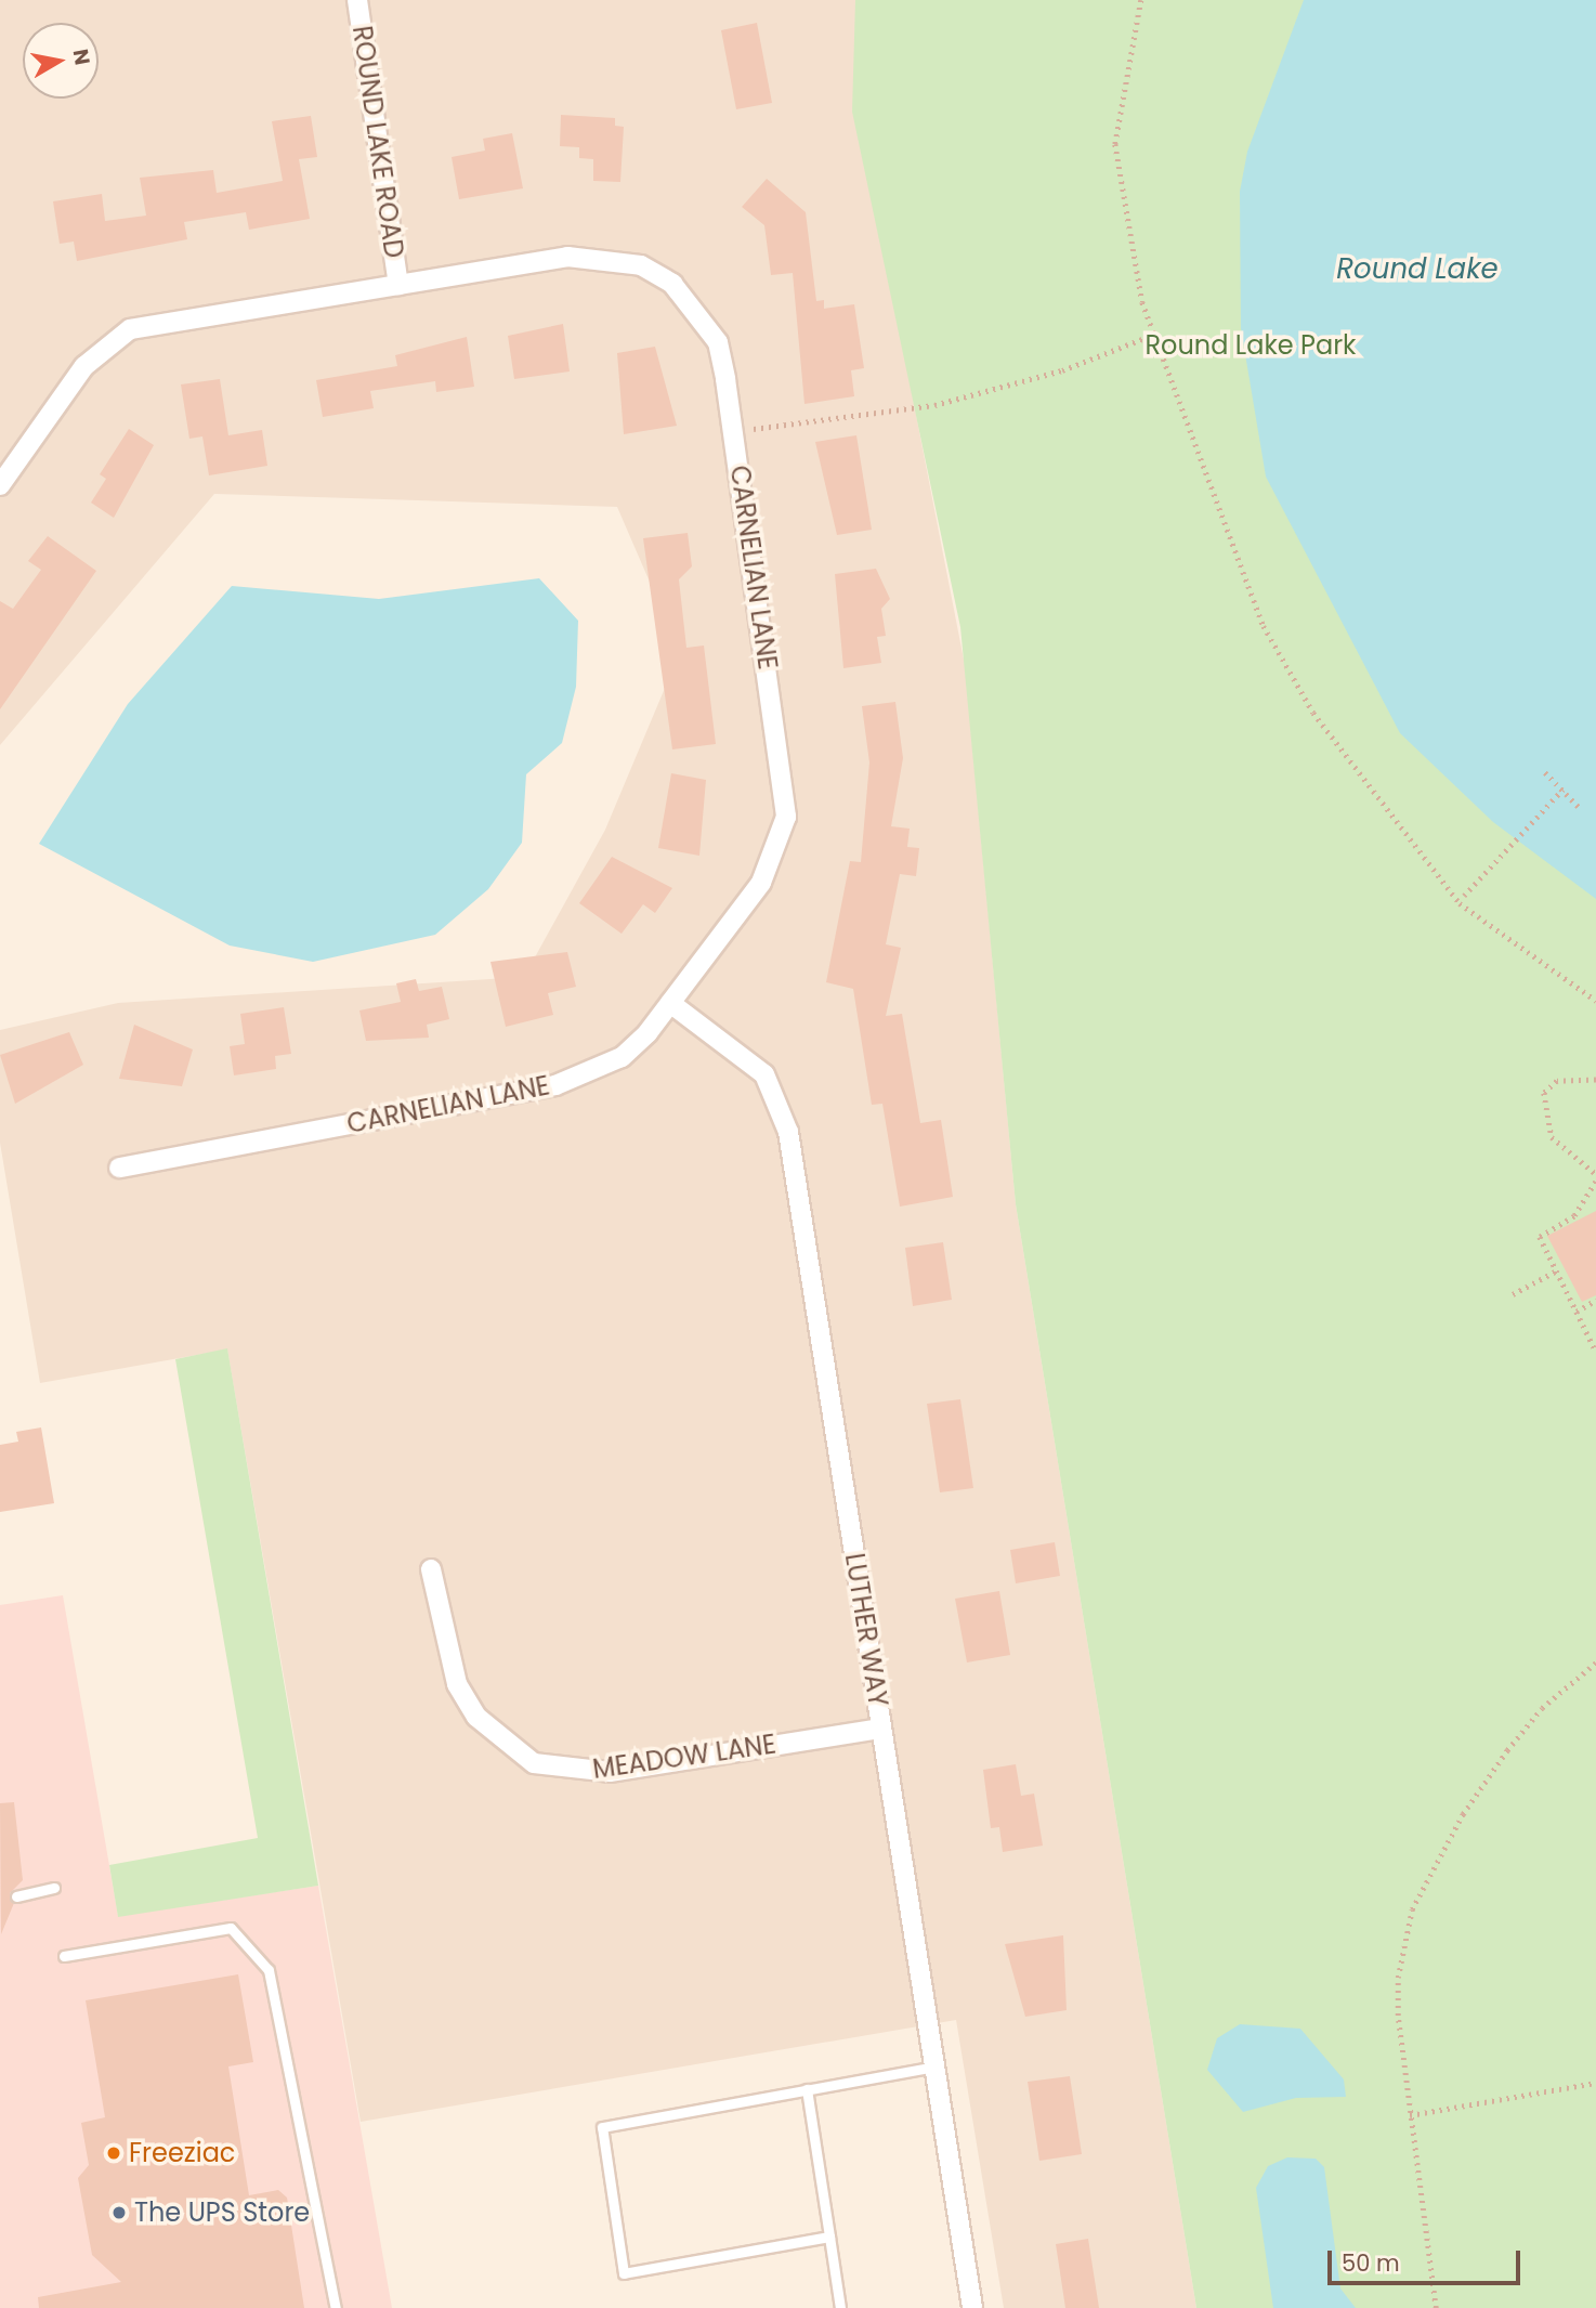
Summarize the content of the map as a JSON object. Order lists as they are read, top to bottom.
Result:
{
  "streets": {
    "street": [
      "ROUND LAKE ROAD",
      "CARNELIAN LANE",
      "LUTHER WAY",
      "MEADOW LANE"
    ]
  },
  "crossings": [
    ["ROUND LAKE ROAD", "CARNELIAN LANE"],
    ["CARNELIAN LANE", "LUTHER WAY"],
    ["LUTHER WAY", "MEADOW LANE"]
  ],
  "water": ["Round Lake"],
  "parks": ["Round Lake Park"],
  "places": ["Freeziac", "The UPS Store"],
  "scale_bar": "50 m",
  "north": "right"
}
